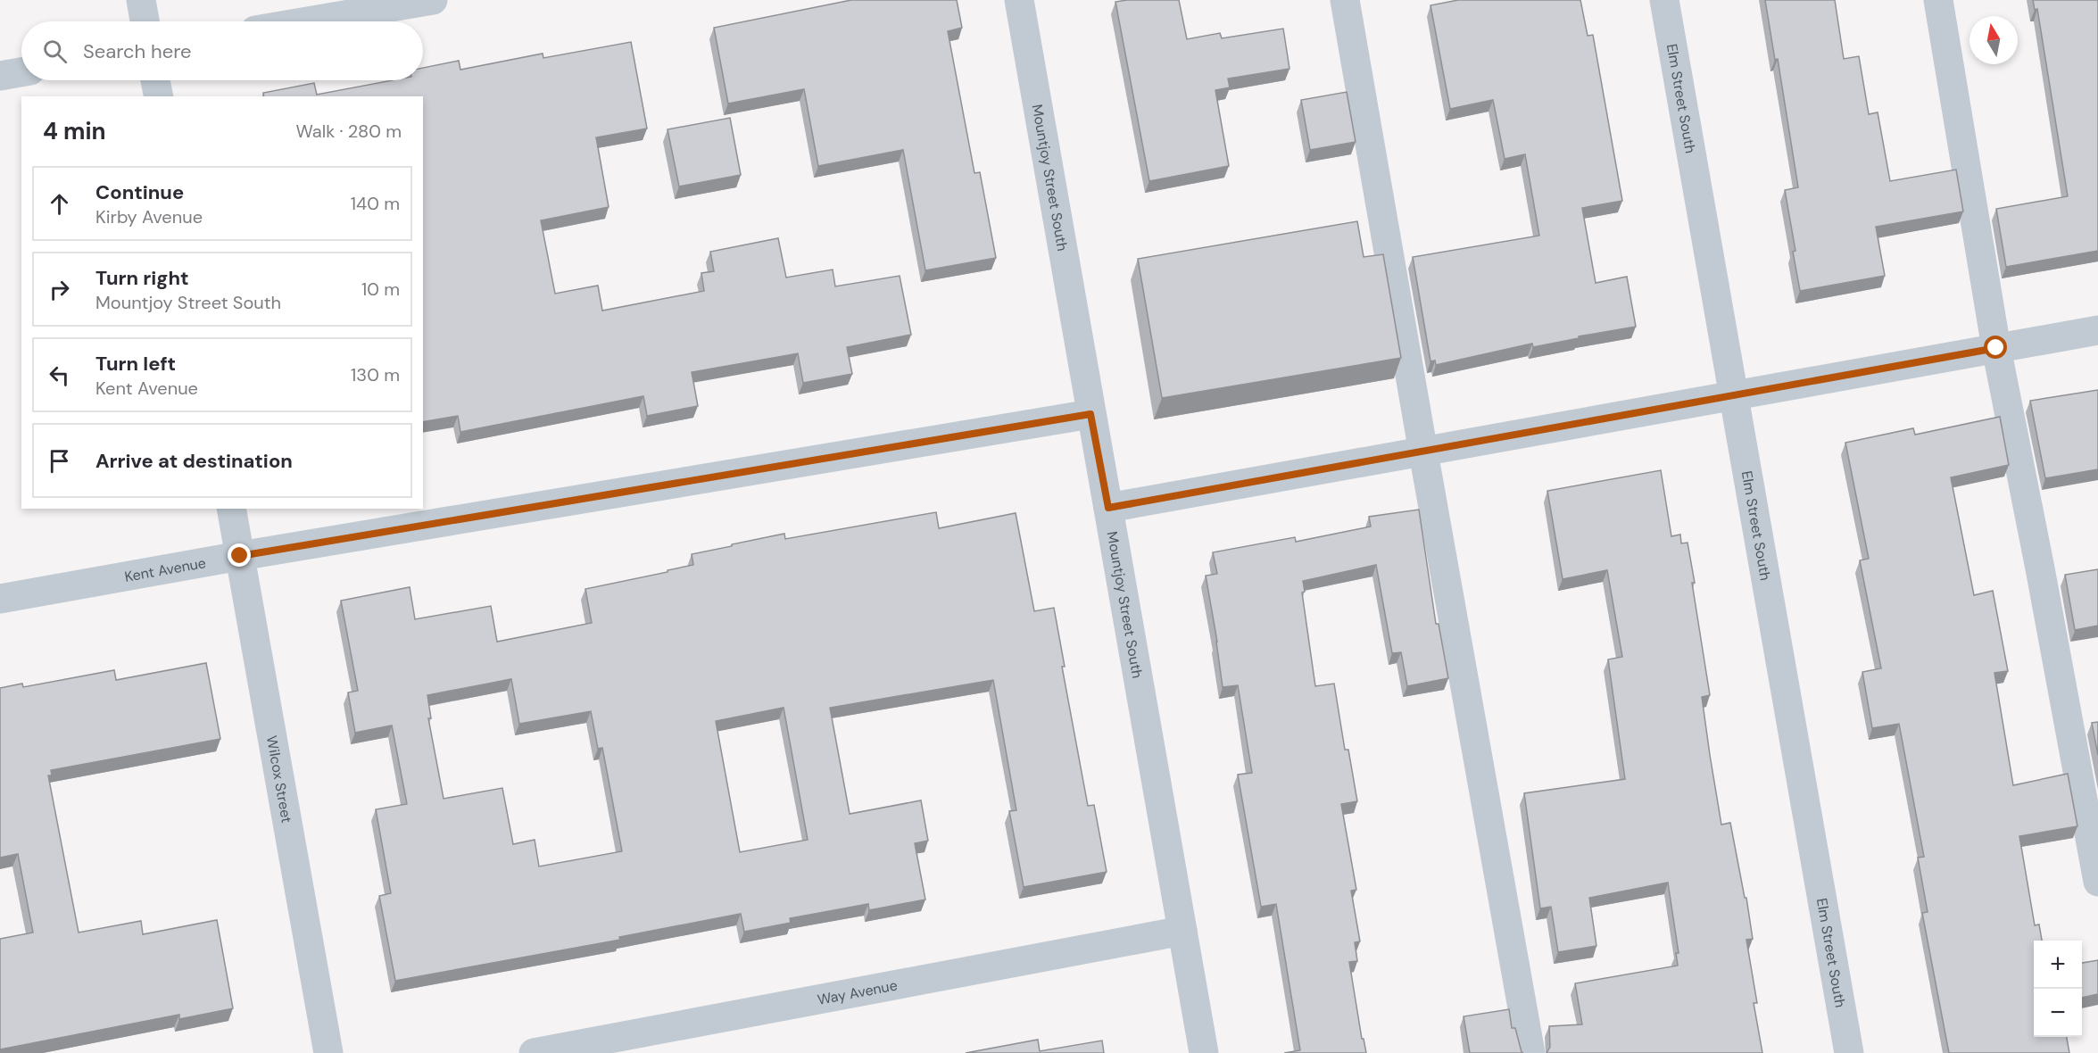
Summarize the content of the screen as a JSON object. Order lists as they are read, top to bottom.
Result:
{
  "streets": {
    "street": [
      "Elm Street South",
      "Mountjoy Street South",
      "Kent Avenue",
      "Wilcox Street",
      "Way Avenue"
    ]
  },
  "crossings": [
    ["Mountjoy Street South", "Kent Avenue"],
    ["Mountjoy Street South", "Way Avenue"],
    ["Kent Avenue", "Wilcox Street"]
  ],
  "north": "top",
  "page": {
    "search": "Search here",
    "heading": ["4 min", "Walk · 280 m"],
    "list": [
      ["Continue", "Kirby Avenue", "140 m"],
      ["Turn right", "Mountjoy Street South", "10 m"],
      ["Turn left", "Kent Avenue", "130 m"],
      "Arrive at destination"
    ],
    "map_buttons": ["+", "−"]
  }
}
